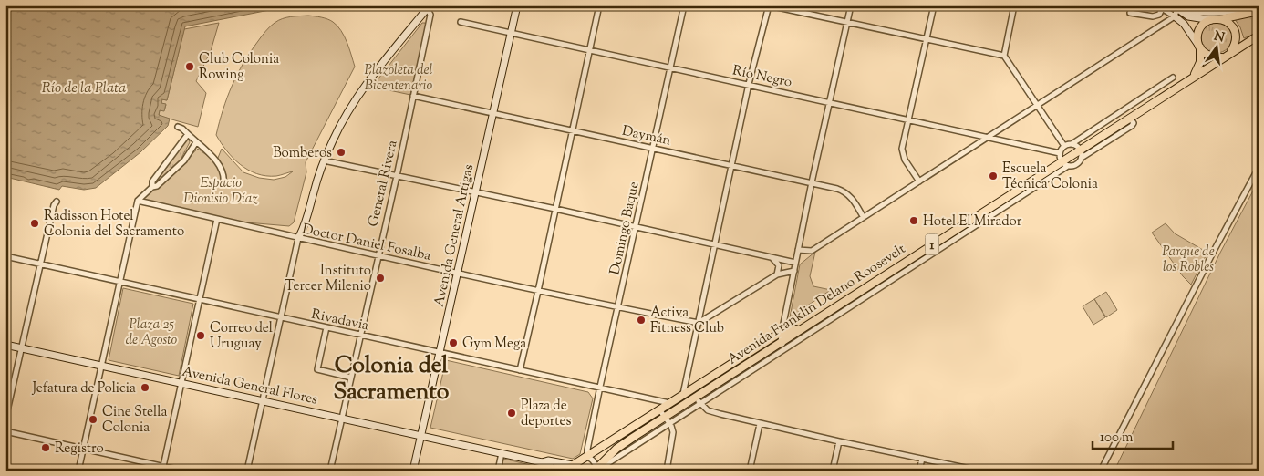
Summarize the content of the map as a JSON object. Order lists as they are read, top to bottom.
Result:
{
  "streets": {
    "main road": ["1", "Avenida Franklin Delano Roosevelt"],
    "street": [
      "Río Negro",
      "Daymán",
      "General Rivera",
      "Domingo Baque",
      "Avenida General Artigas",
      "Doctor Daniel Fosalba",
      "Rivadavia",
      "Avenida General Flores"
    ]
  },
  "crossings": [
    ["Río Negro", "Domingo Baque"],
    ["Río Negro", "Avenida General Artigas"],
    ["Daymán", "General Rivera"],
    ["Daymán", "Domingo Baque"],
    ["Daymán", "Avenida General Artigas"],
    ["General Rivera", "Doctor Daniel Fosalba"],
    ["General Rivera", "Rivadavia"],
    ["General Rivera", "Avenida General Flores"],
    ["Domingo Baque", "Doctor Daniel Fosalba"],
    ["Domingo Baque", "Avenida Franklin Delano Roosevelt"],
    ["Domingo Baque", "Rivadavia"],
    ["Avenida General Artigas", "Doctor Daniel Fosalba"],
    ["Avenida General Artigas", "Rivadavia"],
    ["Avenida General Artigas", "Avenida General Flores"],
    ["1", "Avenida Franklin Delano Roosevelt"],
    ["1", "Avenida General Flores"],
    ["Avenida Franklin Delano Roosevelt", "Rivadavia"],
    ["Avenida Franklin Delano Roosevelt", "Avenida General Flores"]
  ],
  "districts": ["Colonia del Sacramento"],
  "water": ["Río de la Plata"],
  "parks": [
    "Plazoleta del Bicentenario",
    "Espacio Dionisio Díaz",
    "Parque de los Robles",
    "Plaza 25 de Agosto"
  ],
  "places": [
    "Club Colonia Rowing",
    "Bomberos",
    "Escuela Técnica Colonia",
    "Hotel El Mirador",
    "Radisson Hotel Colonia del Sacramento",
    "Instituto Tercer Milenio",
    "Activa Fitness Club",
    "Correo del Uruguay",
    "Gym Mega",
    "Jefatura de Policia",
    "Plaza de deportes",
    "Cine Stella Colonia",
    "Registro"
  ],
  "scale_bar": "100 m",
  "north": "top"
}
